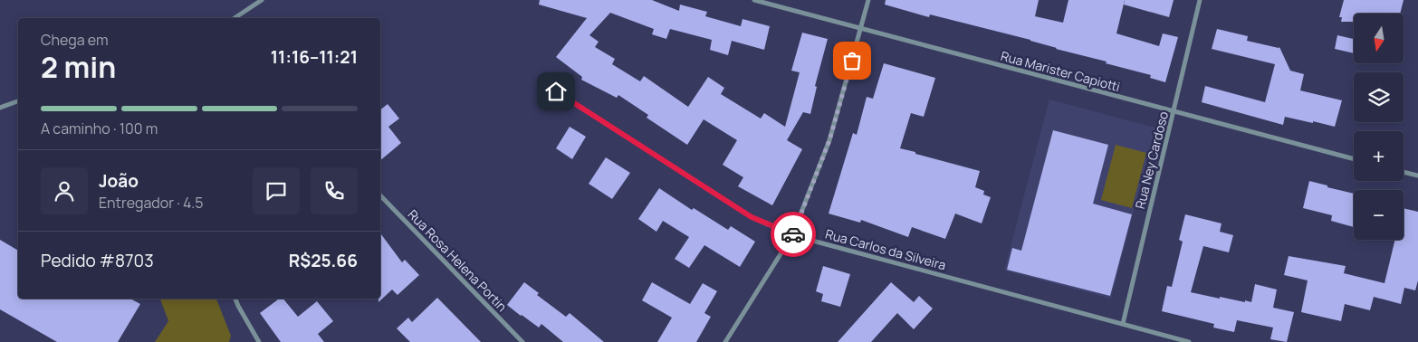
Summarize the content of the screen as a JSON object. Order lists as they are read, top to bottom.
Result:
{
  "streets": {
    "street": [
      "Rua Marister Capiotti",
      "Rua Ney Cardoso",
      "Rua Carlos da Silveira",
      "Rua Rosa Helena Portin"
    ]
  },
  "crossings": [
    ["Rua Marister Capiotti", "Rua Ney Cardoso"],
    ["Rua Ney Cardoso", "Rua Carlos da Silveira"]
  ],
  "north": "bottom",
  "page": {
    "map_buttons": ["+", "−"],
    "heading": ["2 min", "Chega em", "11:16–11:21"],
    "panel": [
      "João",
      "Entregador · 4.5",
      "Pedido #8703",
      "R$25.66"
    ],
    "bar": "A caminho · 100 m"
  }
}
